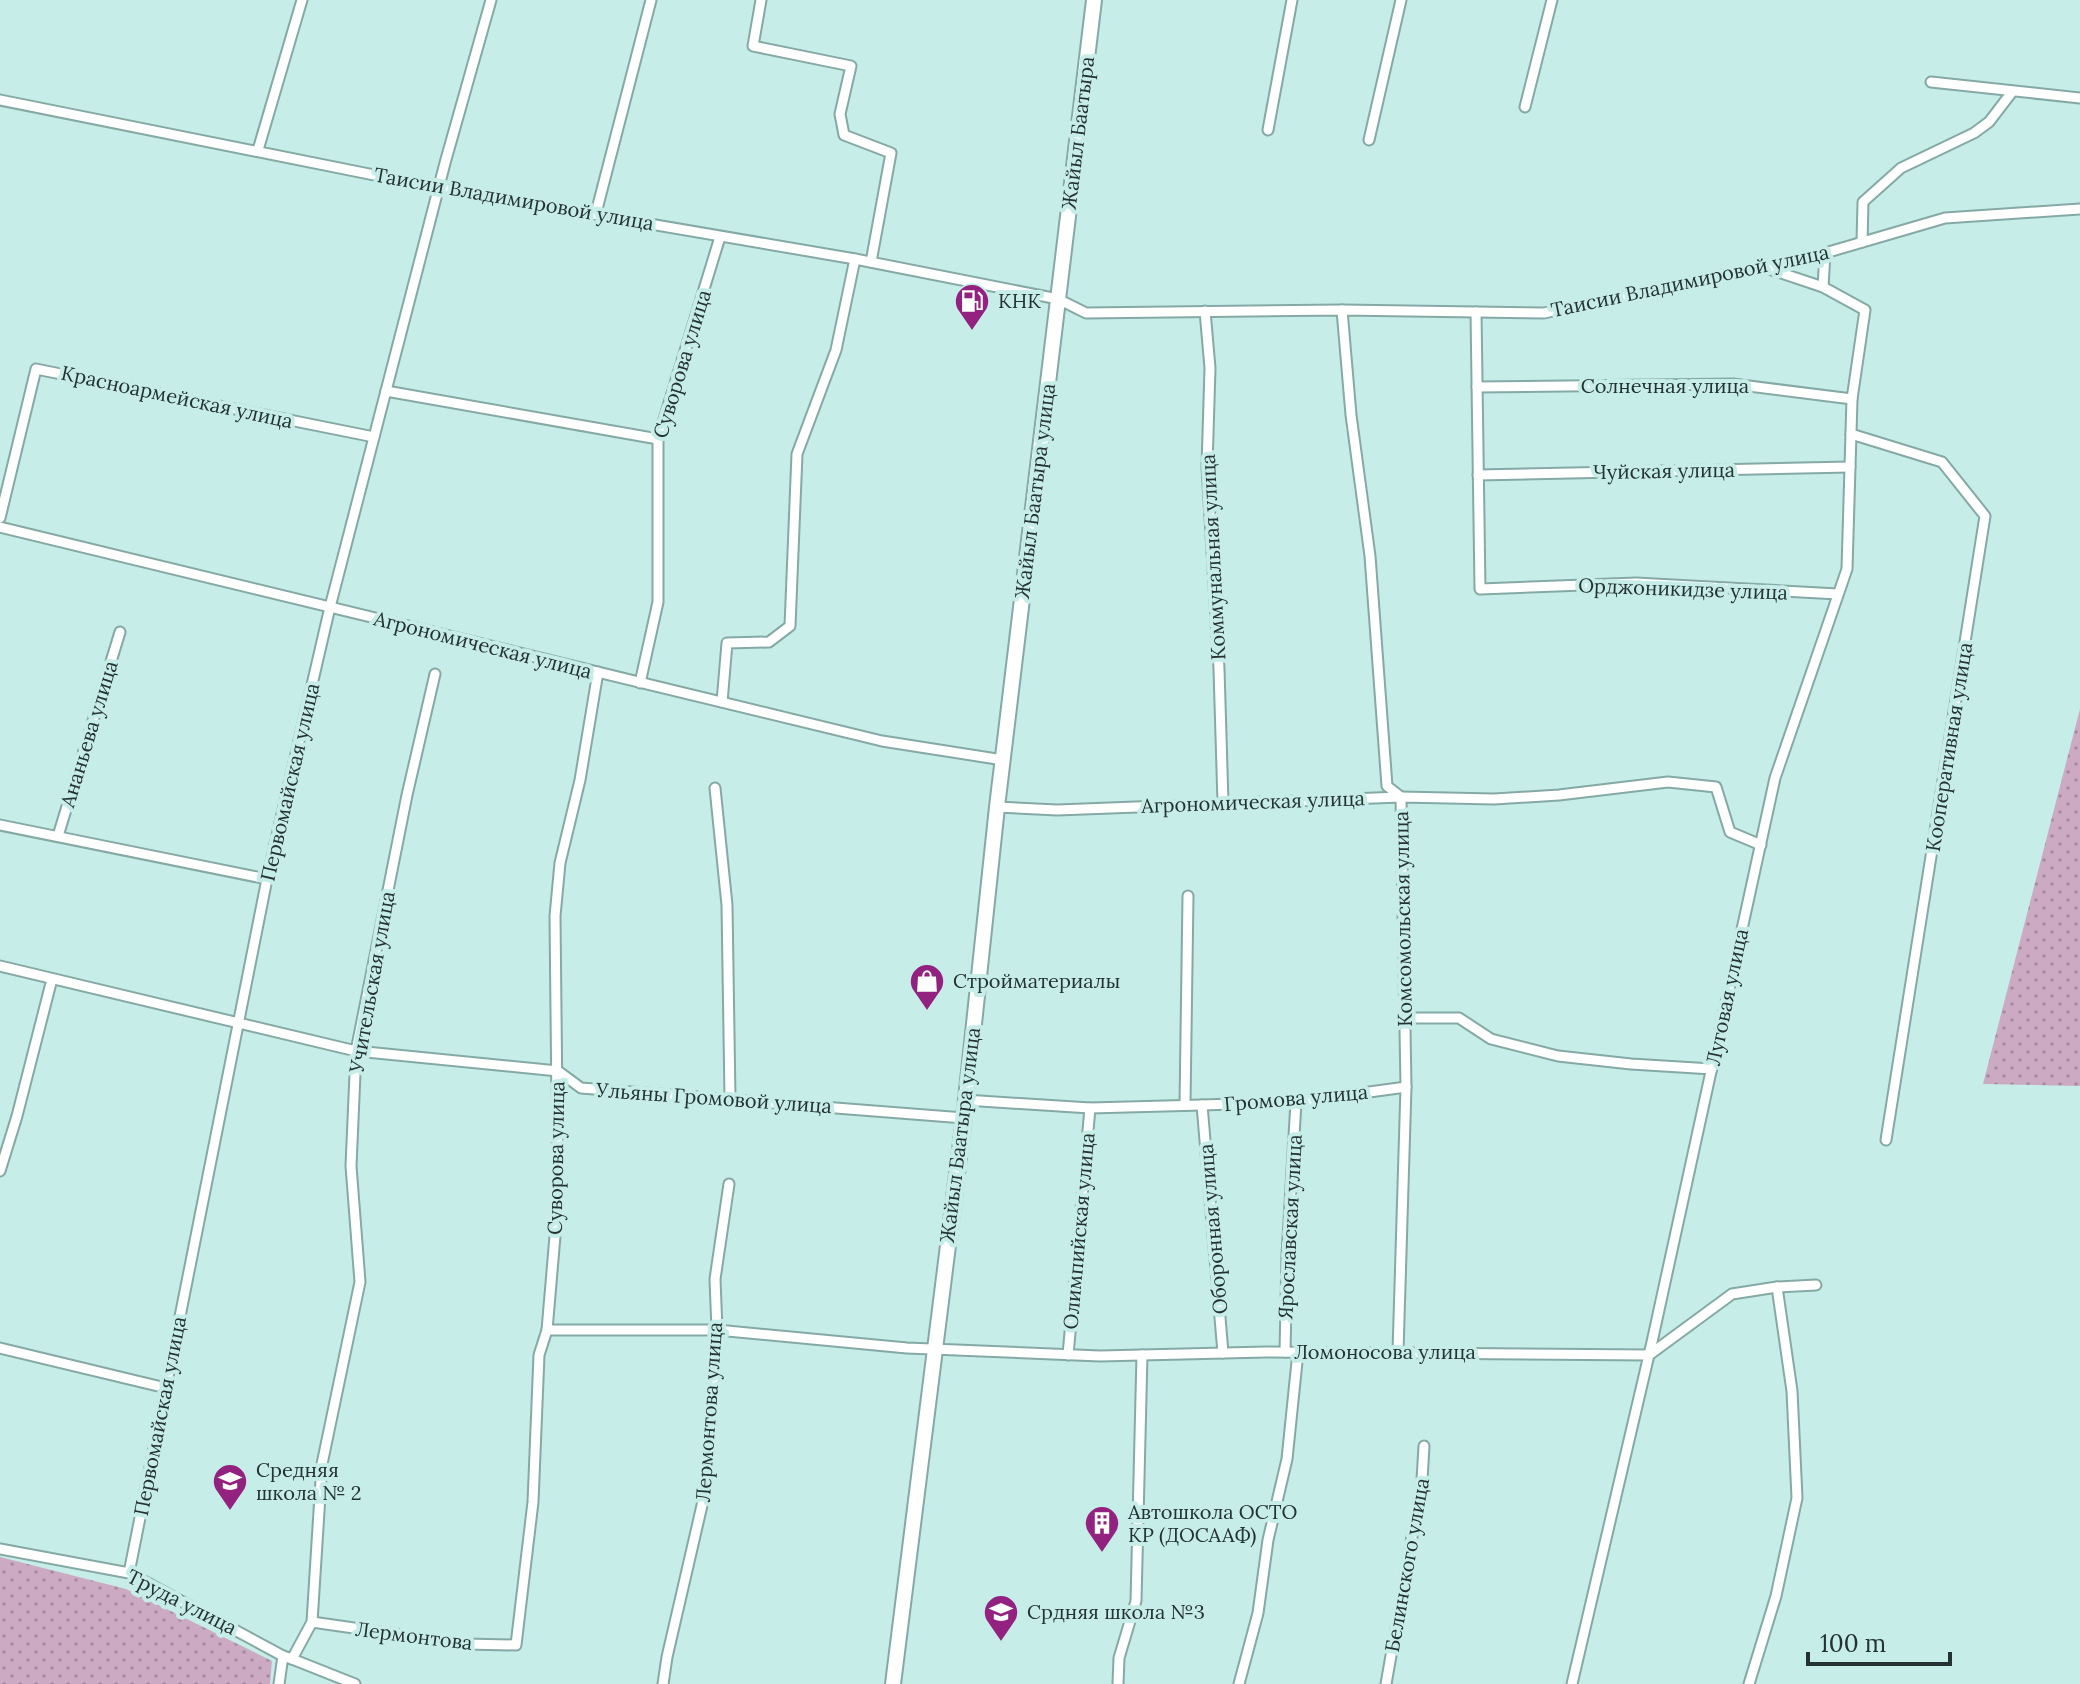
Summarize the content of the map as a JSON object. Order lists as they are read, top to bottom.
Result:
{
  "streets": {
    "highway": ["Жайыл Баатыра", "Жайыл Баатыра улица"],
    "street": [
      "Таисии Владимировой улица",
      "Суворова улица",
      "Солнечная улица",
      "Красноармейская улица",
      "Чуйская улица",
      "Коммунальная улица",
      "Орджоникидзе улица",
      "Агрономическая улица",
      "Ананьева улица",
      "Кооперативная улица",
      "Первомайская улица",
      "Комсомольская улица",
      "Учительская улица",
      "Луговая улица",
      "Ульяны Громовой улица",
      "Громова улица",
      "Ярославская улица",
      "Оборонная улица",
      "Олимпийская улица",
      "Ломоносова улица",
      "Лермонтова улица",
      "Белинского улица",
      "Труда улица",
      "Лермонтова"
    ]
  },
  "crossings": [
    ["Жайыл Баатыра", "Таисии Владимировой улица"],
    ["Жайыл Баатыра", "Жайыл Баатыра улица"],
    ["Таисии Владимировой улица", "Суворова улица"],
    ["Таисии Владимировой улица", "Жайыл Баатыра улица"],
    ["Таисии Владимировой улица", "Коммунальная улица"],
    ["Таисии Владимировой улица", "Первомайская улица"],
    ["Таисии Владимировой улица", "Комсомольская улица"],
    ["Суворова улица", "Агрономическая улица"],
    ["Суворова улица", "Ульяны Громовой улица"],
    ["Суворова улица", "Ломоносова улица"],
    ["Суворова улица", "Лермонтова"],
    ["Солнечная улица", "Луговая улица"],
    ["Красноармейская улица", "Первомайская улица"],
    ["Чуйская улица", "Орджоникидзе улица"],
    ["Чуйская улица", "Луговая улица"],
    ["Жайыл Баатыра улица", "Агрономическая улица"],
    ["Жайыл Баатыра улица", "Ульяны Громовой улица"],
    ["Жайыл Баатыра улица", "Громова улица"],
    ["Жайыл Баатыра улица", "Ломоносова улица"],
    ["Коммунальная улица", "Агрономическая улица"],
    ["Орджоникидзе улица", "Луговая улица"],
    ["Агрономическая улица", "Первомайская улица"],
    ["Агрономическая улица", "Комсомольская улица"],
    ["Агрономическая улица", "Луговая улица"],
    ["Кооперативная улица", "Луговая улица"],
    ["Первомайская улица", "Ульяны Громовой улица"],
    ["Первомайская улица", "Труда улица"],
    ["Комсомольская улица", "Громова улица"],
    ["Комсомольская улица", "Ломоносова улица"],
    ["Учительская улица", "Ульяны Громовой улица"],
    ["Учительская улица", "Труда улица"],
    ["Учительская улица", "Лермонтова"],
    ["Луговая улица", "Ломоносова улица"],
    ["Громова улица", "Ярославская улица"],
    ["Громова улица", "Оборонная улица"],
    ["Громова улица", "Олимпийская улица"],
    ["Ярославская улица", "Ломоносова улица"],
    ["Оборонная улица", "Ломоносова улица"],
    ["Олимпийская улица", "Ломоносова улица"],
    ["Ломоносова улица", "Лермонтова улица"]
  ],
  "places": {
    "fuel station": ["КНК"],
    "shop": ["Стройматериалы"],
    "school or university": ["Средняя школа № 2", "Срдняя школа №3"],
    "building": ["Автошкола ОСТО КР (ДОСААФ)"]
  },
  "scale_bar": "100 m"
}
